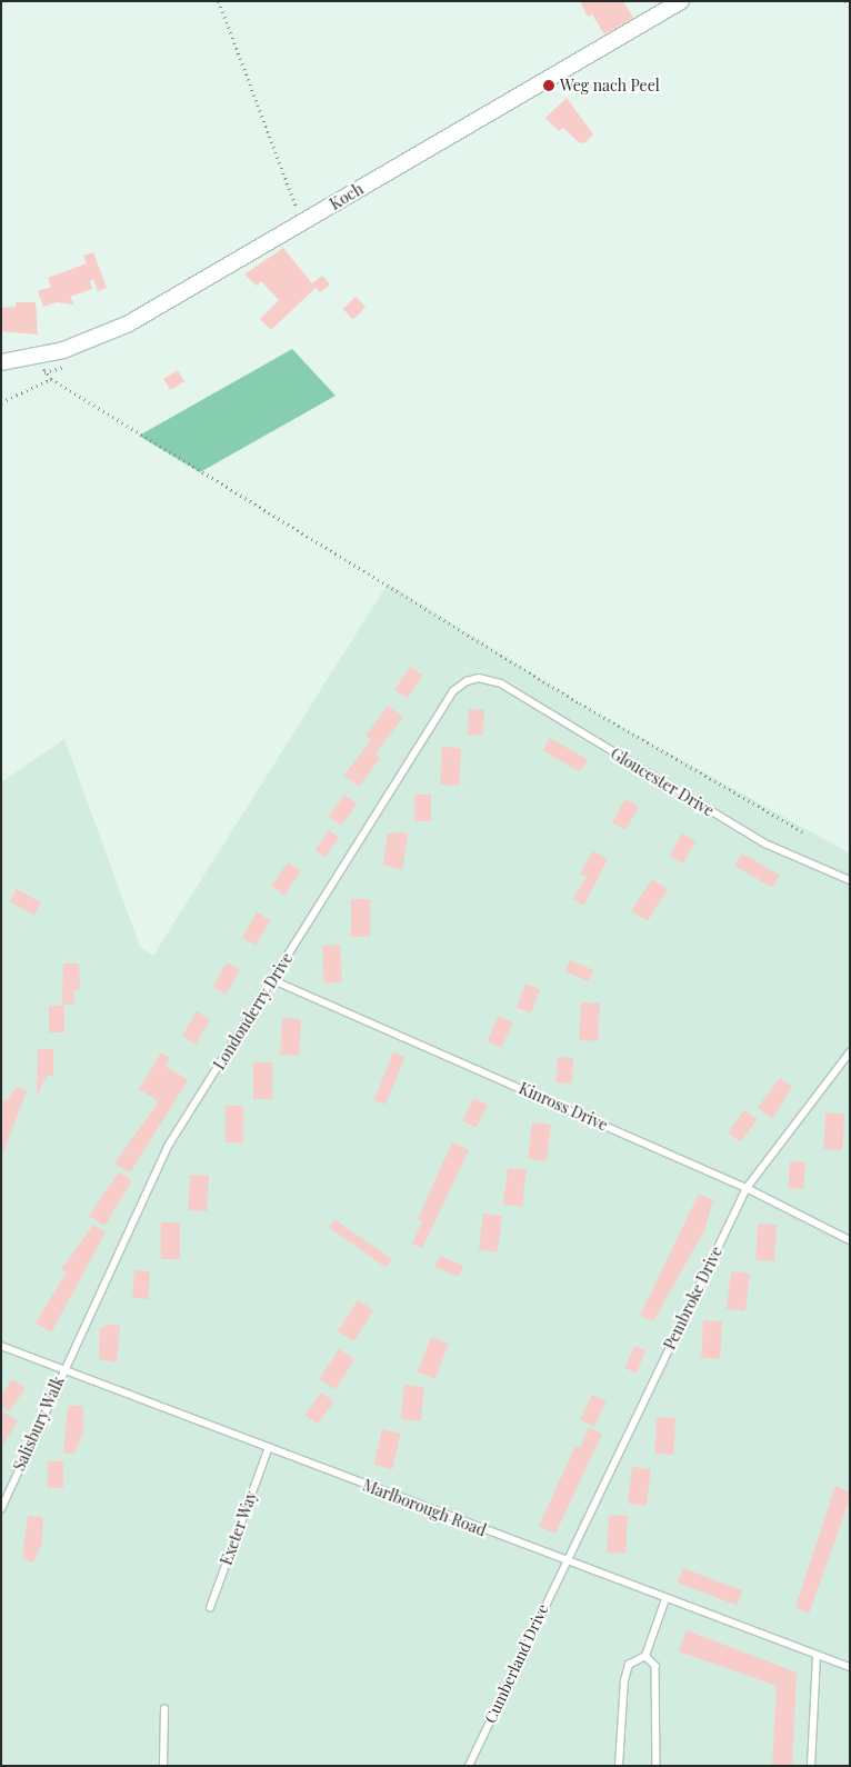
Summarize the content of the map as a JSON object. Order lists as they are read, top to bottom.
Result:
{
  "streets": {
    "street": ["Koch"],
    "lane": [
      "Gloucester Drive",
      "Londonderry Drive",
      "Kinross Drive",
      "Pembroke Drive",
      "Salisbury Walk",
      "Marlborough Road",
      "Exeter Way",
      "Cumberland Drive"
    ]
  },
  "crossings": [
    ["Gloucester Drive", "Londonderry Drive"],
    ["Londonderry Drive", "Kinross Drive"],
    ["Londonderry Drive", "Salisbury Walk"],
    ["Londonderry Drive", "Marlborough Road"],
    ["Kinross Drive", "Pembroke Drive"],
    ["Pembroke Drive", "Marlborough Road"],
    ["Pembroke Drive", "Cumberland Drive"],
    ["Salisbury Walk", "Marlborough Road"],
    ["Marlborough Road", "Exeter Way"],
    ["Marlborough Road", "Cumberland Drive"]
  ],
  "places": ["Weg nach Peel"]
}
